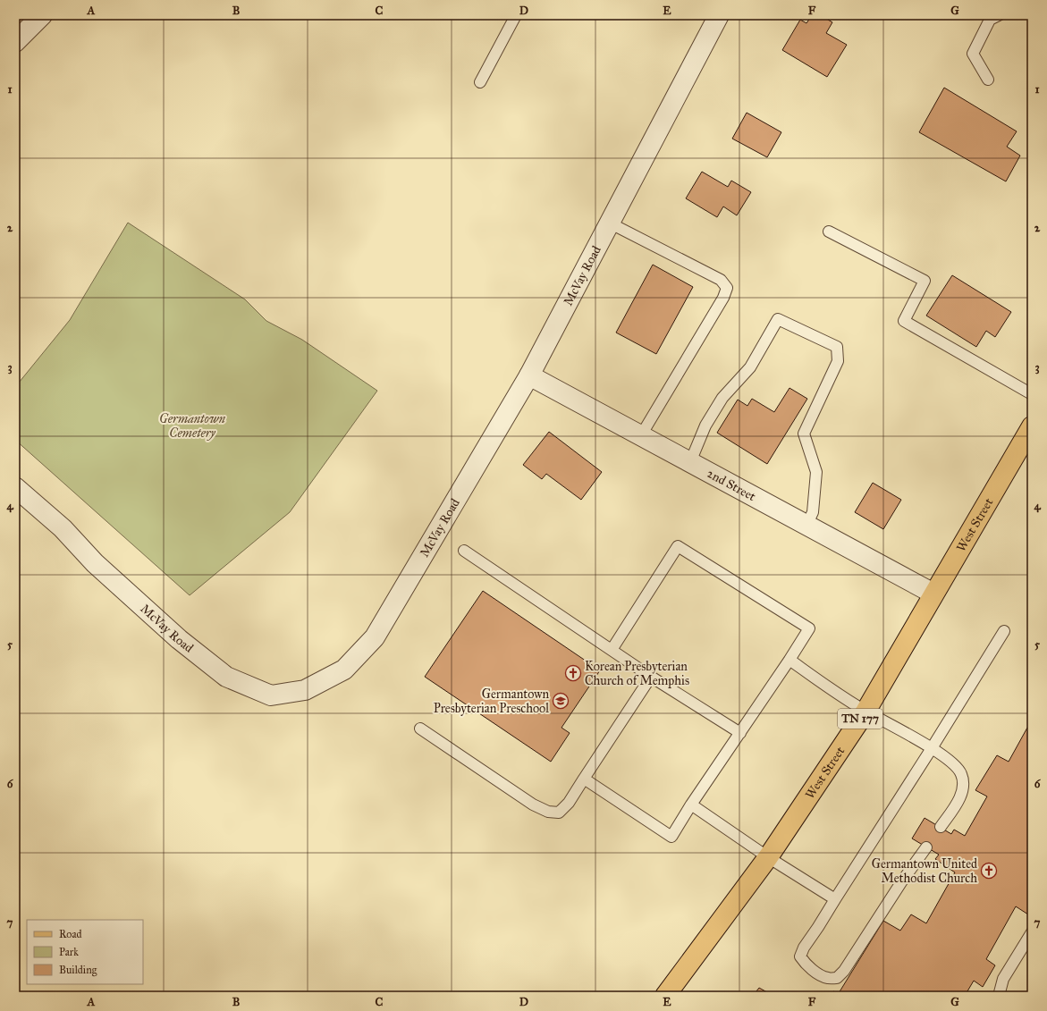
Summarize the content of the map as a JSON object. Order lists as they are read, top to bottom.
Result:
{
  "streets": {
    "main road": ["West Street", "TN 177"],
    "street": ["McVay Road", "2nd Street"]
  },
  "crossings": [
    ["McVay Road", "2nd Street"],
    ["2nd Street", "West Street"]
  ],
  "parks": ["Germantown Cemetery"],
  "places": {
    "church": ["Korean Presbyterian Church of Memphis", "Germantown United Methodist Church"],
    "school or university": ["Germantown Presbyterian Preschool"]
  },
  "legend": ["Road", "Park", "Building"],
  "grid": {
    "columns": [
      "A",
      "B",
      "C",
      "D",
      "E",
      "F",
      "G"
    ],
    "rows": [
      "1",
      "2",
      "3",
      "4",
      "5",
      "6",
      "7"
    ]
  }
}
